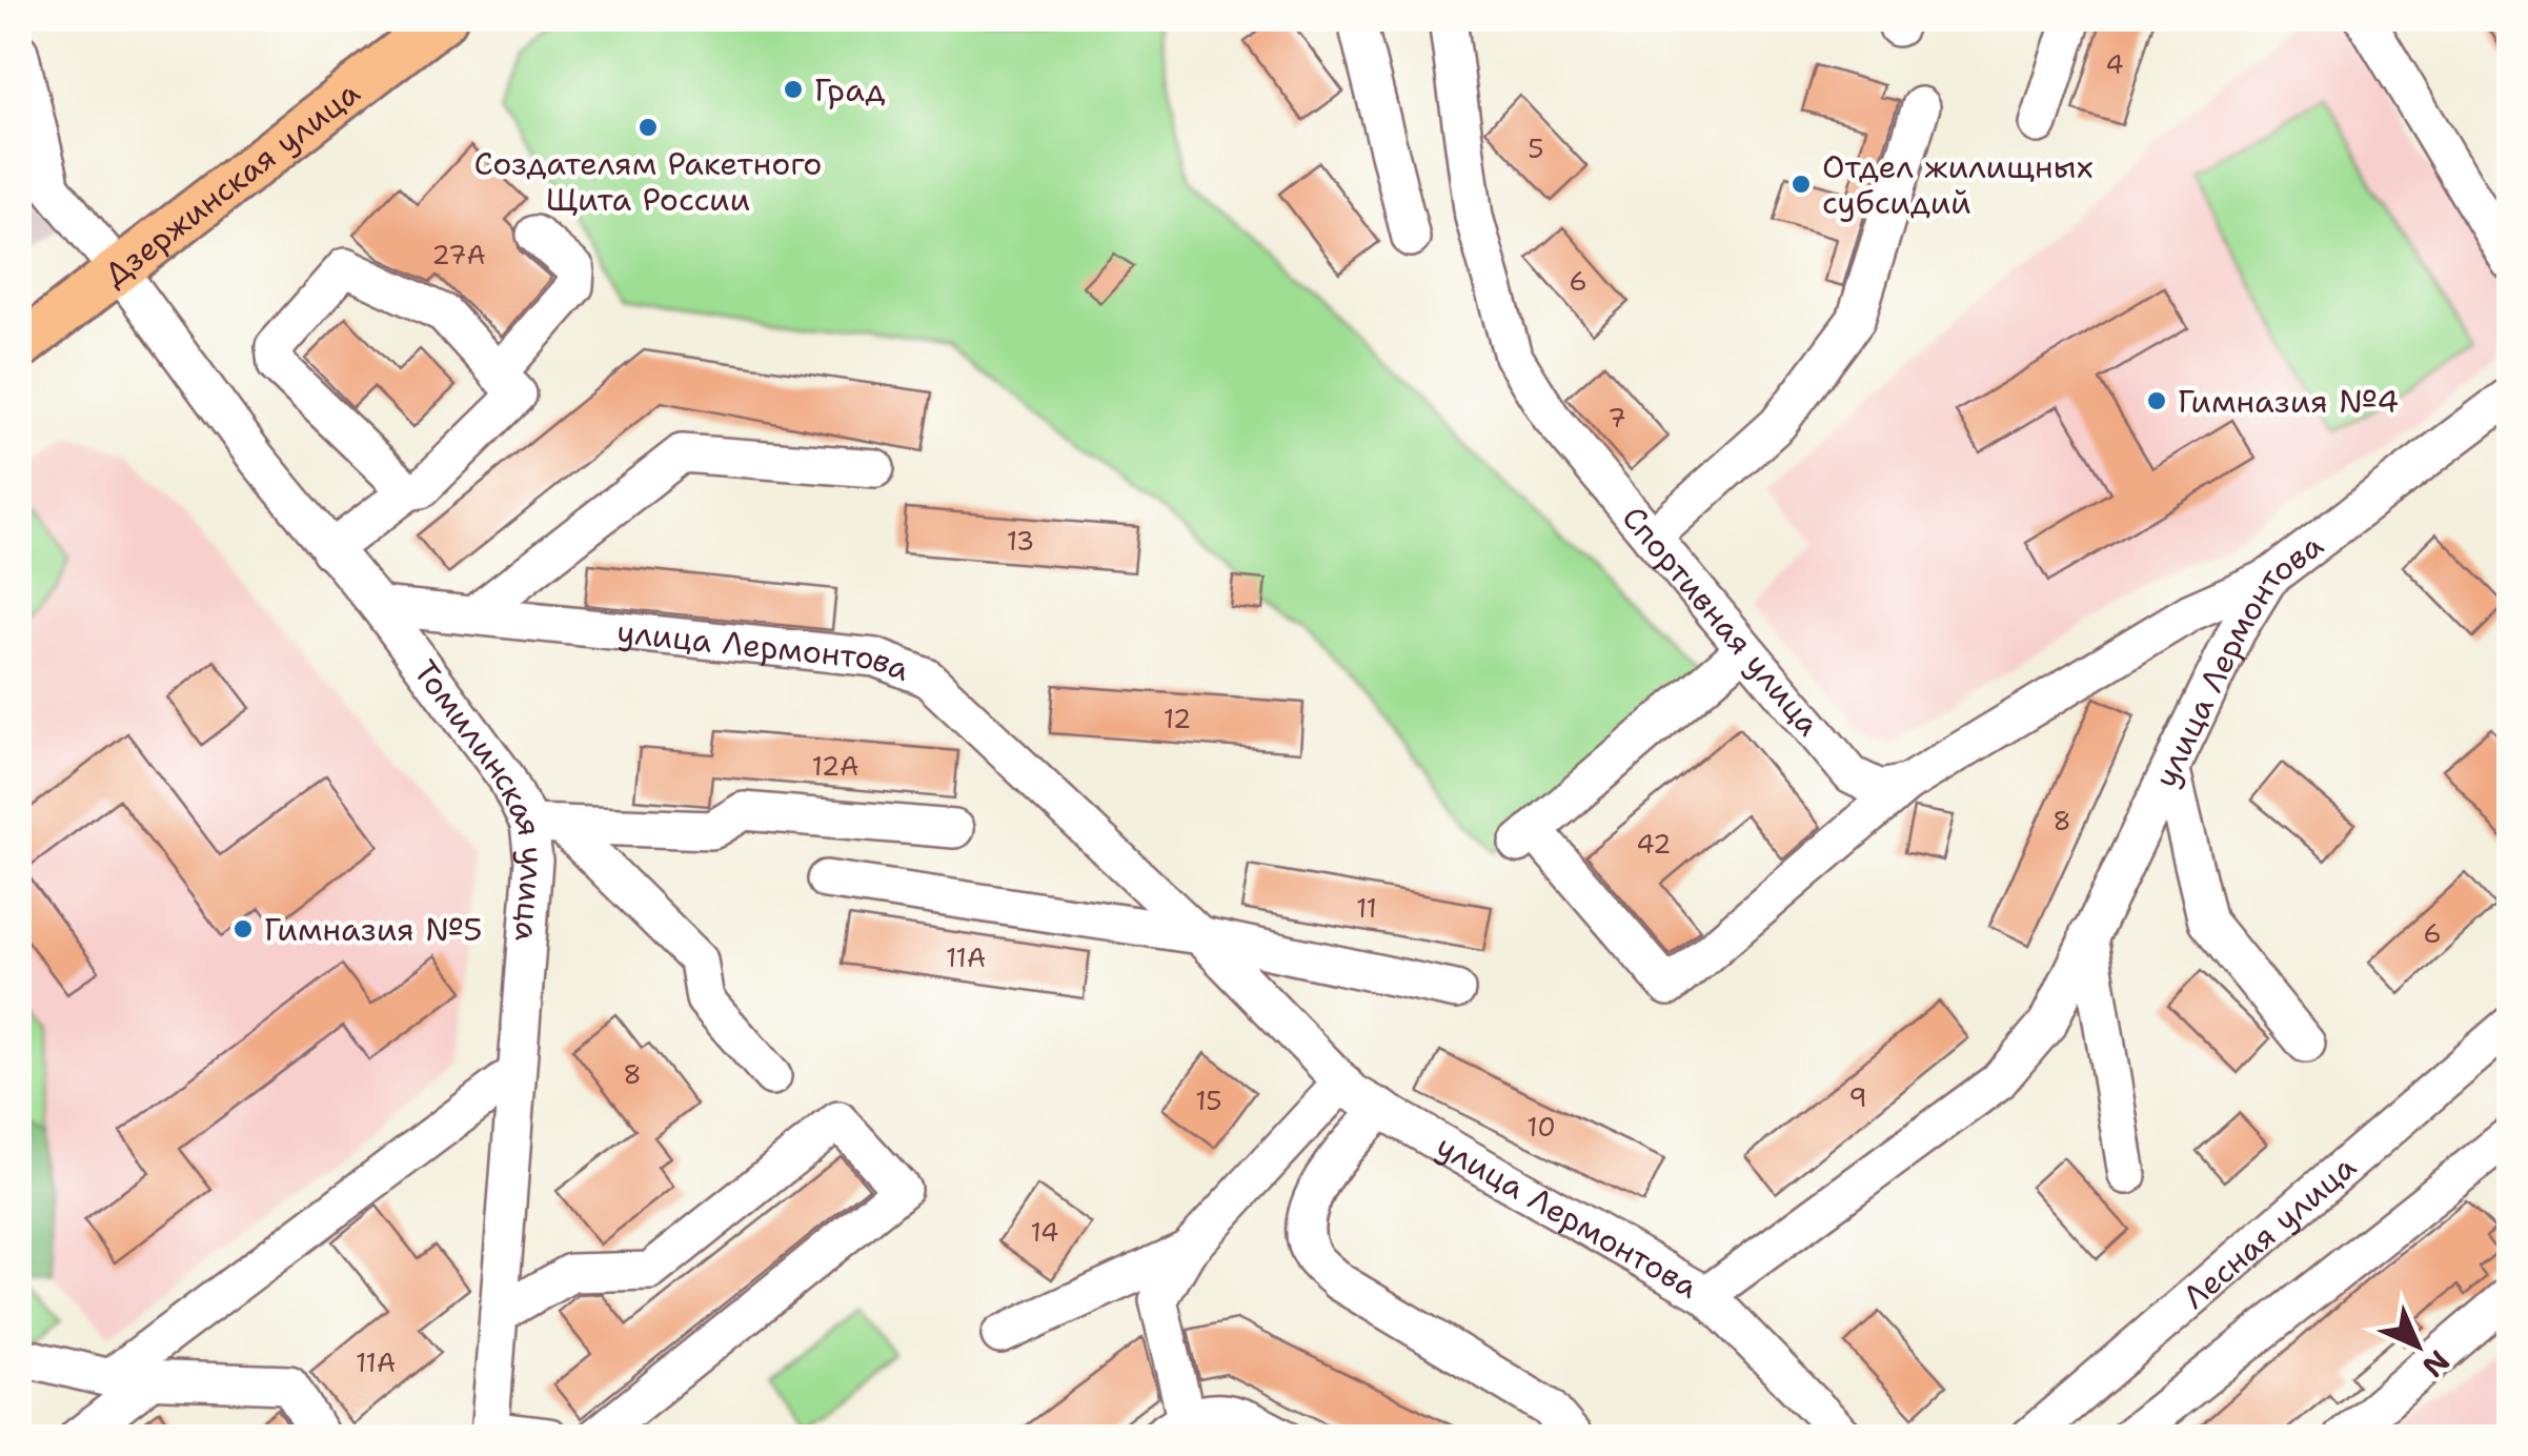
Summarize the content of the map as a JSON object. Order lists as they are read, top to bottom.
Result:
{
  "streets": {
    "main road": ["Дзержинская улица"],
    "street": [
      "Спортивная улица",
      "улица Лермонтова",
      "Томилинская улица",
      "Лесная улица"
    ]
  },
  "crossings": [
    ["Дзержинская улица", "Томилинская улица"],
    ["улица Лермонтова", "Томилинская улица"]
  ],
  "places": [
    "Град",
    "Создателям Ракетного Щита России",
    "Отдел жилищных субсидий",
    "Гимназия №4",
    "Гимназия №5"
  ],
  "house_numbers": [
    "4",
    "5",
    "27А",
    "6",
    "7",
    "13",
    "12",
    "12А",
    "8",
    "42",
    "11",
    "6",
    "11А",
    "8",
    "9",
    "15",
    "10",
    "14",
    "11А"
  ],
  "north": "bottom right"
}
